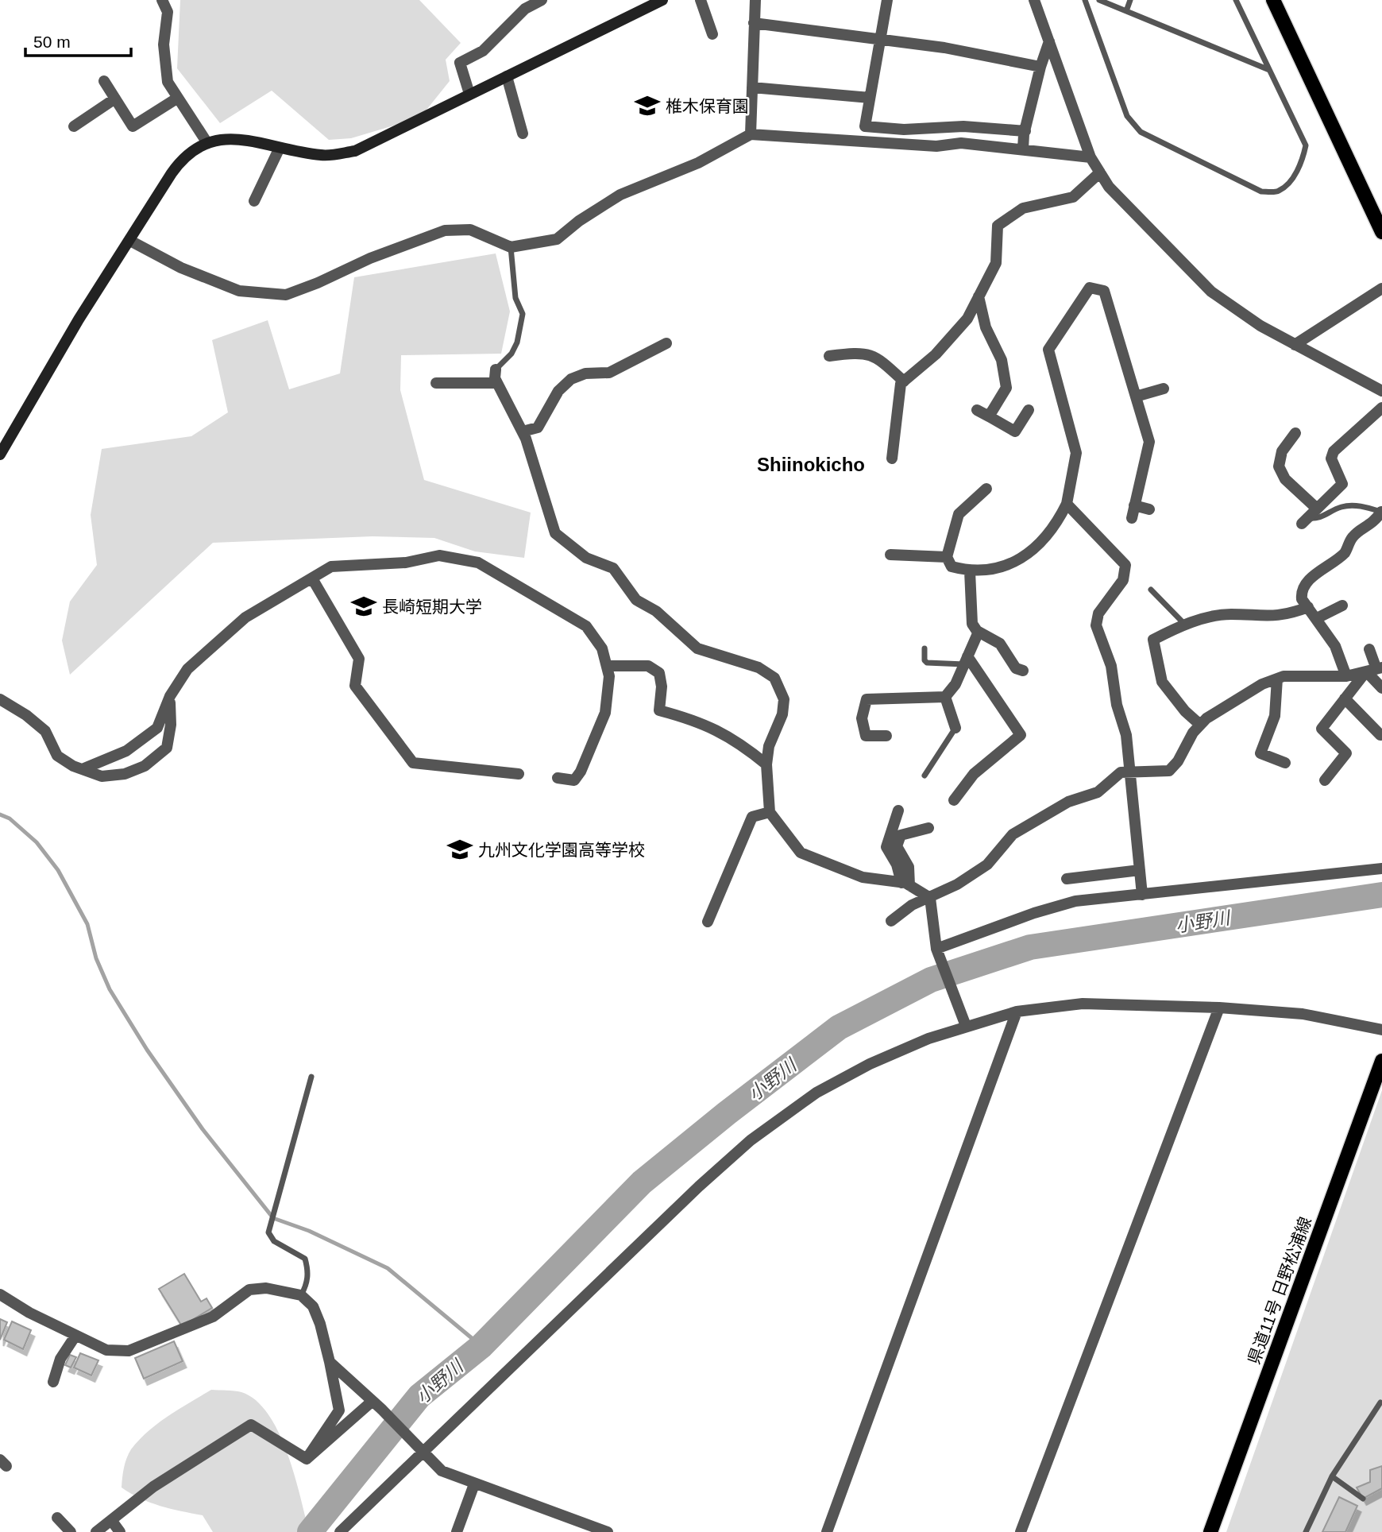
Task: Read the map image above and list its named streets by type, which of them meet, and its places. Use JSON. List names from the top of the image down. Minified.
{"streets":{"main road":["県道11号 日野松浦線"]},"districts":["Shiinokicho"],"water":["小野川"],"places":{"school or university":["椎木保育園","長崎短期大学","九州文化学園高等学校"]},"scale_bar":"50 m"}
